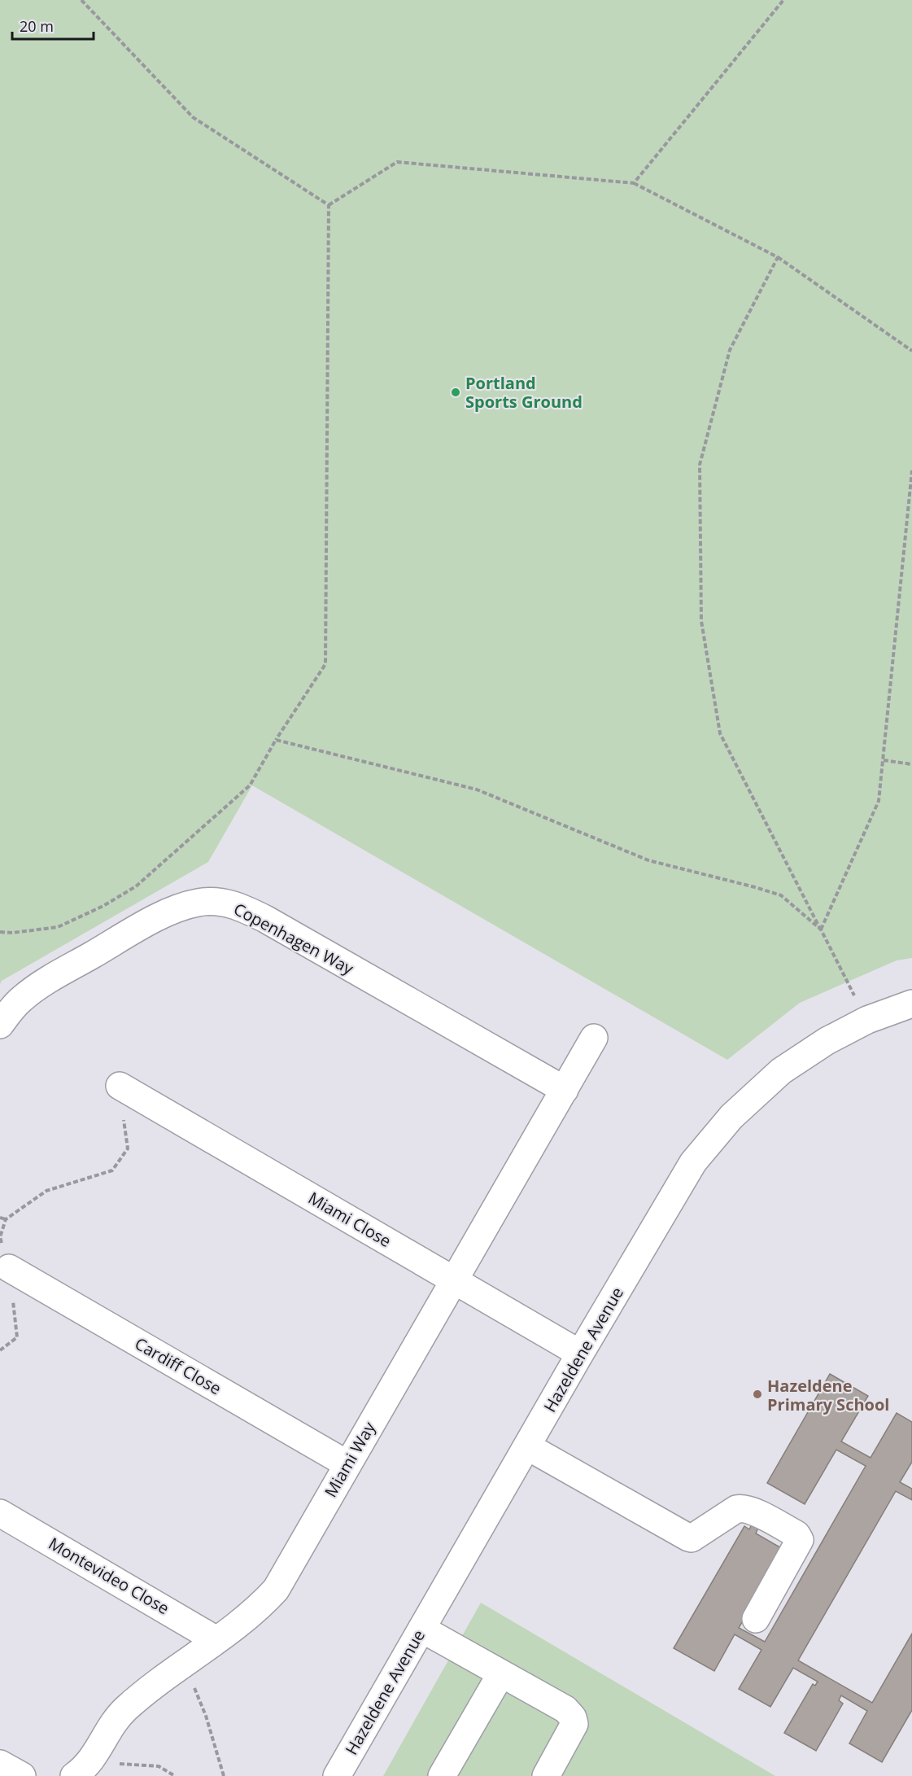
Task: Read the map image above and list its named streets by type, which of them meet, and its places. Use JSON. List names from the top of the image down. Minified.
{"streets":{"street":["Copenhagen Way","Miami Close","Hazeldene Avenue","Cardiff Close","Miami Way","Montevideo Close"]},"crossings":[["Copenhagen Way","Miami Way"],["Miami Close","Hazeldene Avenue"],["Miami Close","Miami Way"],["Cardiff Close","Miami Way"],["Miami Way","Montevideo Close"]],"places":["Portland Sports Ground","Hazeldene Primary School"],"scale_bar":"20 m"}
